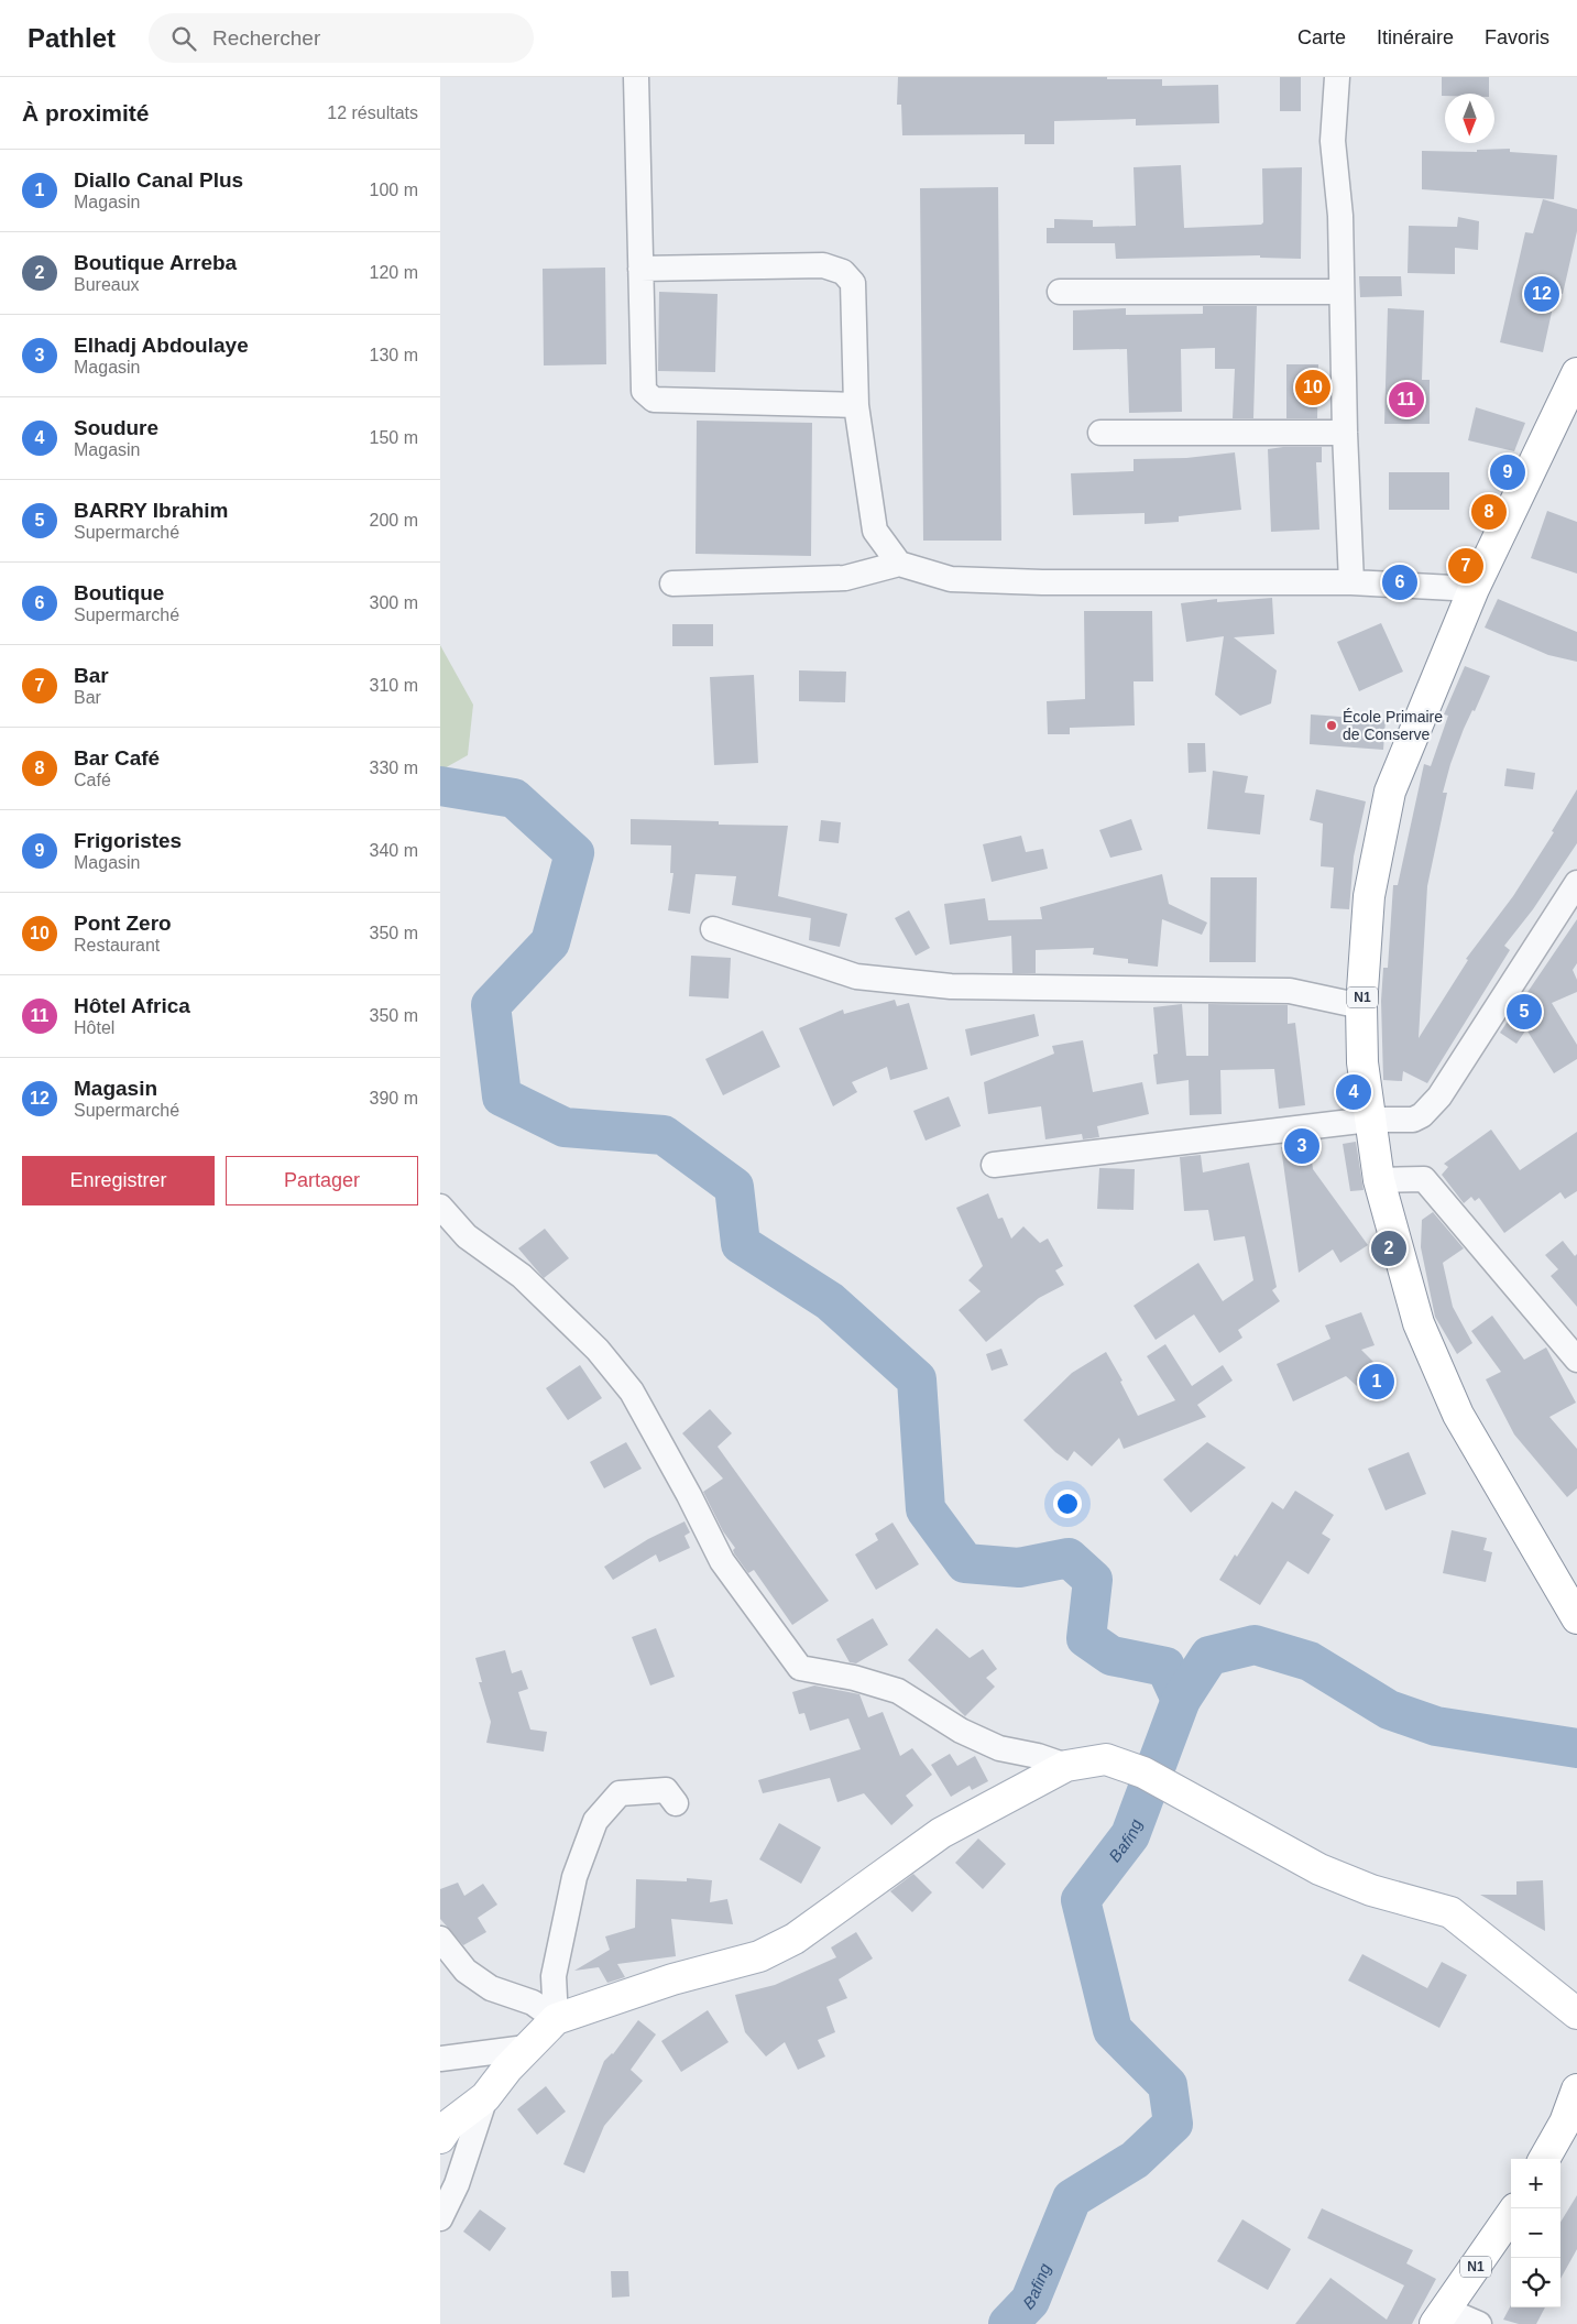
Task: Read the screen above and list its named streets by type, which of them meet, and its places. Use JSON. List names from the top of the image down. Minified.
{"streets":{"main road":["N1"]},"water":["Bafing"],"places":["École Primaire de Conserve"],"north":"bottom","page":{"header":"Pathlet","search":"Rechercher","nav":["Carte","Itinéraire","Favoris"],"heading":["À proximité","12 résultats"],"list":[{"mark":"1","name":"Diallo Canal Plus","note":"Magasin","value":"100 m"},{"mark":"2","name":"Boutique Arreba","note":"Bureaux","value":"120 m"},{"mark":"3","name":"Elhadj Abdoulaye","note":"Magasin","value":"130 m"},{"mark":"4","name":"Soudure","note":"Magasin","value":"150 m"},{"mark":"5","name":"BARRY Ibrahim","note":"Supermarché","value":"200 m"},{"mark":"6","name":"Boutique","note":"Supermarché","value":"300 m"},{"mark":"7","name":"Bar","note":"Bar","value":"310 m"},{"mark":"8","name":"Bar Café","note":"Café","value":"330 m"},{"mark":"9","name":"Frigoristes","note":"Magasin","value":"340 m"},{"mark":"10","name":"Pont Zero","note":"Restaurant","value":"350 m"},{"mark":"11","name":"Hôtel Africa","note":"Hôtel","value":"350 m"},{"mark":"12","name":"Magasin","note":"Supermarché","value":"390 m"}],"pins":["12","10","11","9","8","7","6","5","4","3","2","1"],"buttons":["Enregistrer","Partager"],"map_buttons":["+","−"]}}
